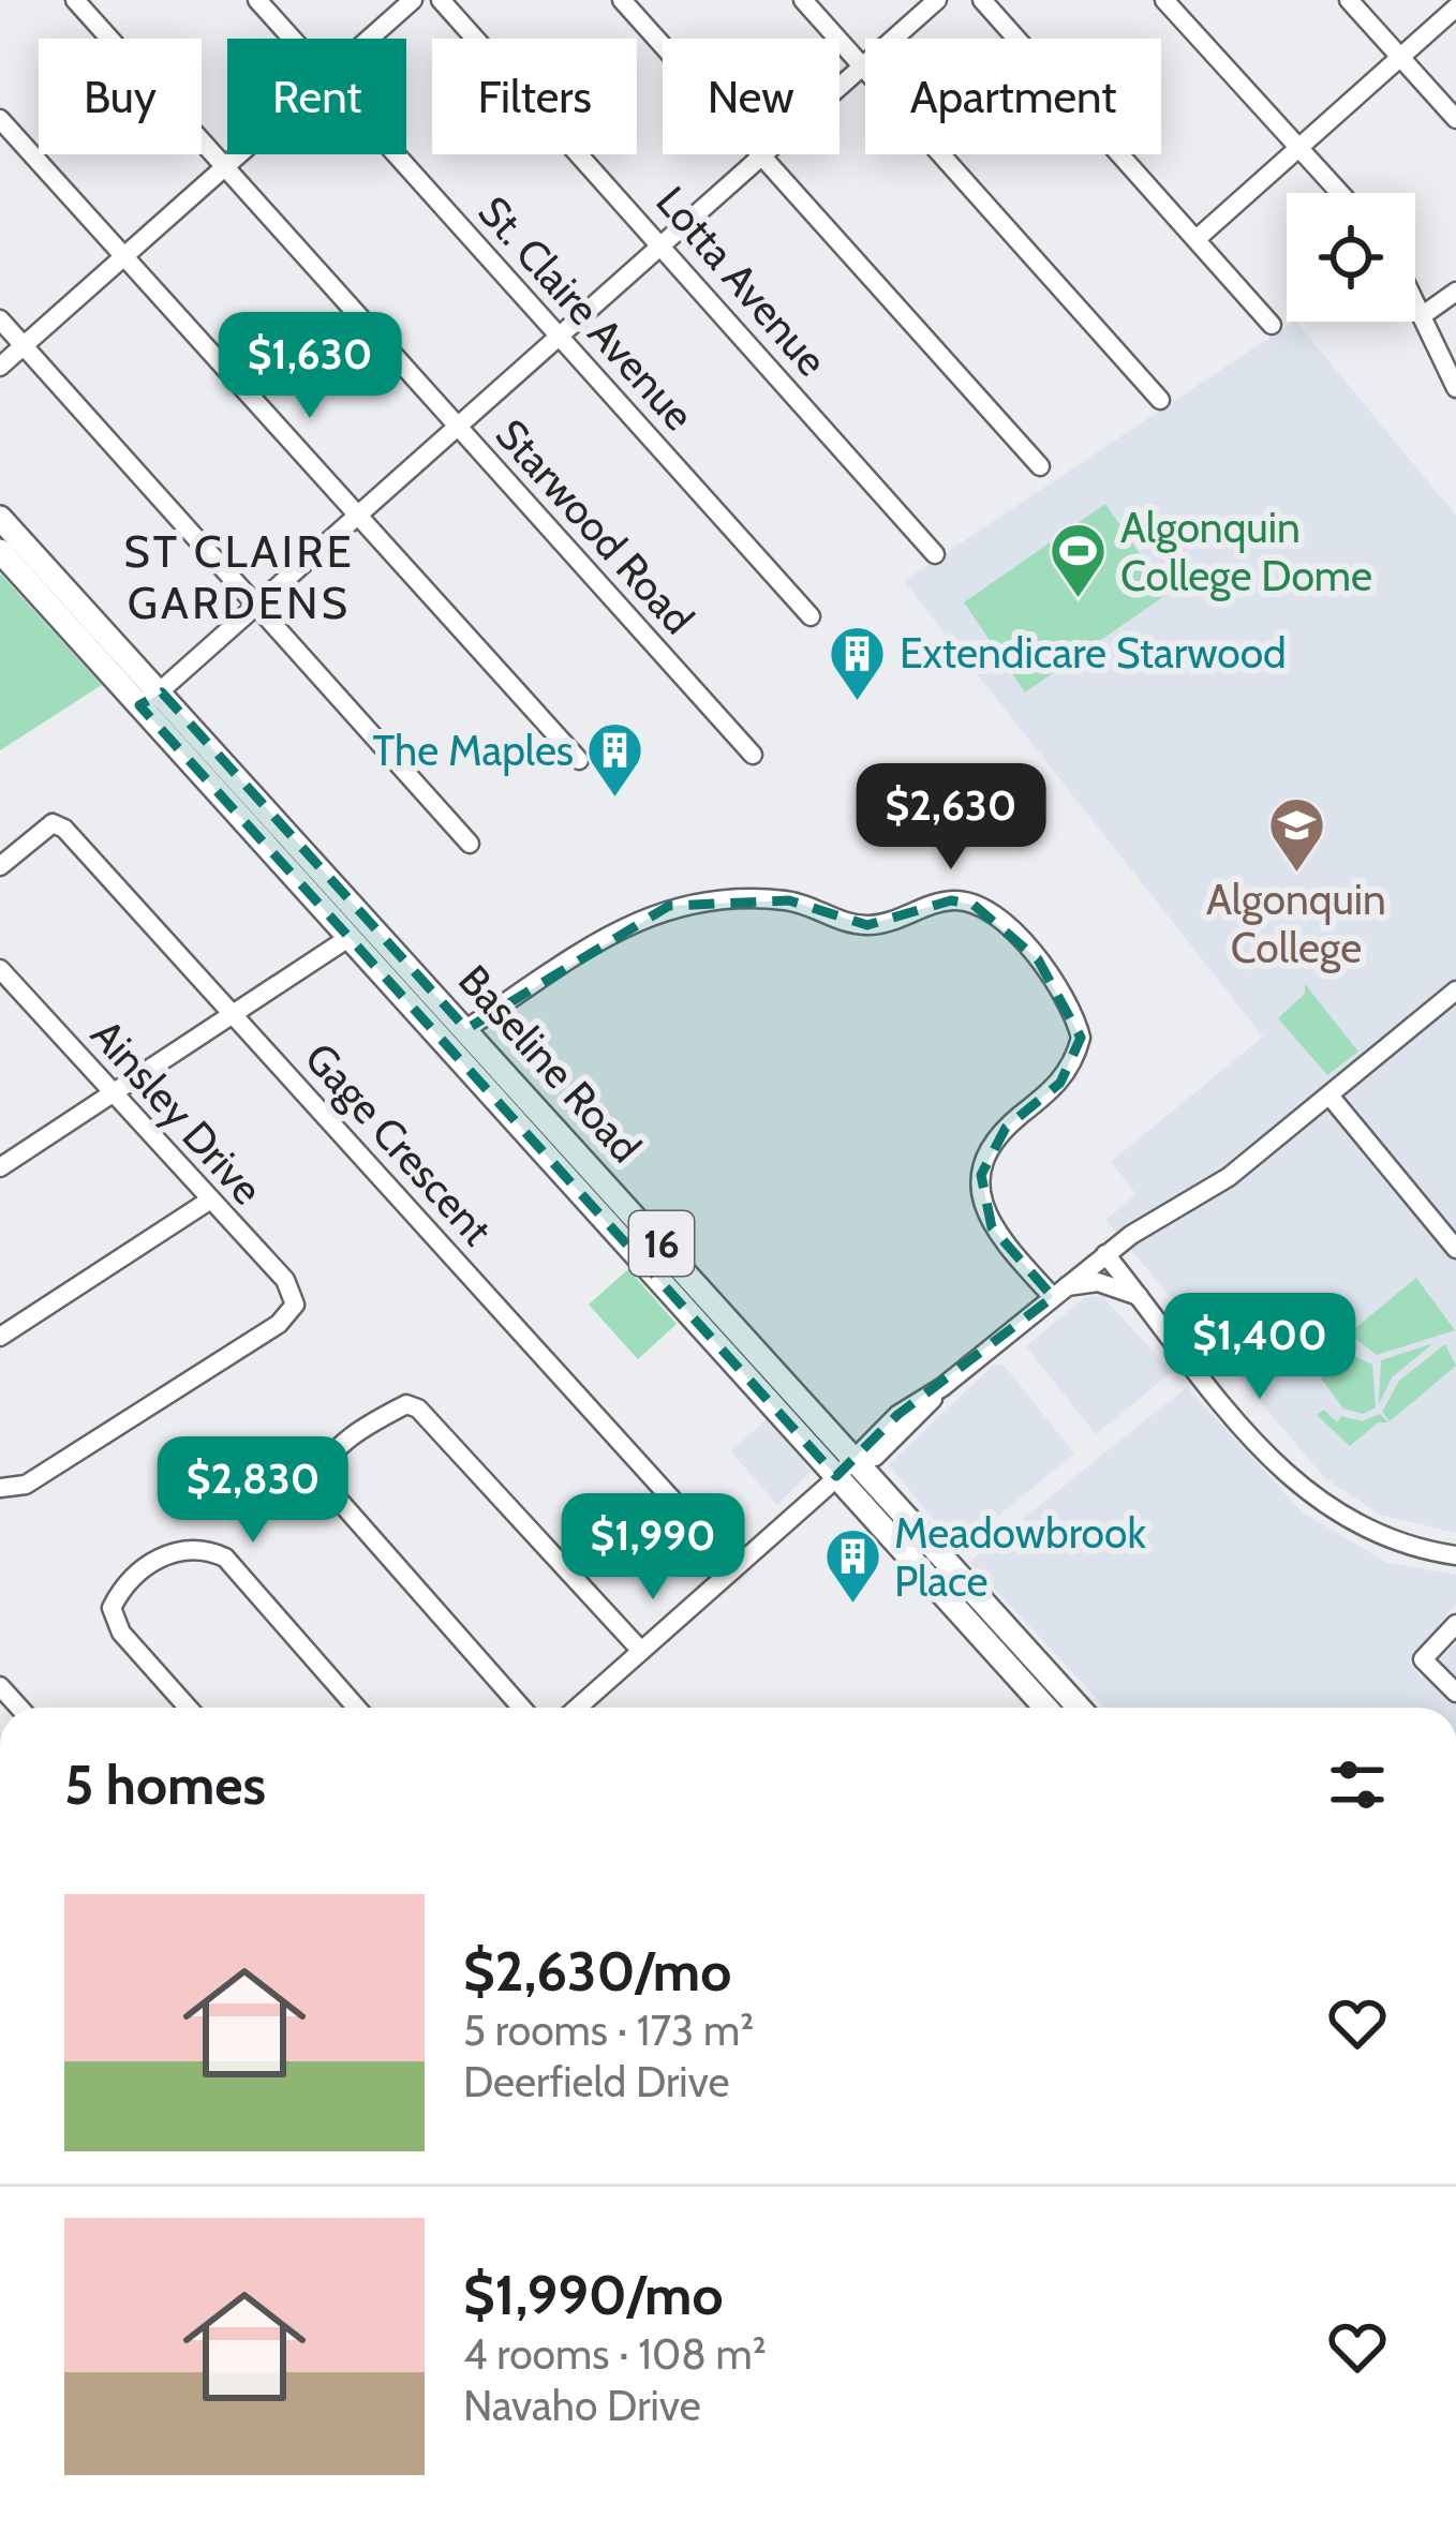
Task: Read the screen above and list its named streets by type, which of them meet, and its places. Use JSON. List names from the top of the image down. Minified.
{"streets":{"main road":["Baseline Road","16"],"street":["Lotta Avenue","St. Claire Avenue","Starwood Road","Ainsley Drive","Gage Crescent"]},"districts":["ST CLAIRE GARDENS"],"places":{"sports":["Algonquin College Dome"],"building":["Extendicare Starwood","The Maples","Meadowbrook Place"],"school or university":["Algonquin College"]},"page":{"chip":["Buy","Rent","Filters","New","Apartment"],"price":["$1,630","$2,630","$1,400","$2,830","$1,990"],"heading":"5 homes","list":[{"name":"$2,630/mo","note":"5 rooms · 173 m² · Deerfield Drive"},{"name":"$1,990/mo","note":"4 rooms · 108 m² · Navaho Drive"}]}}
